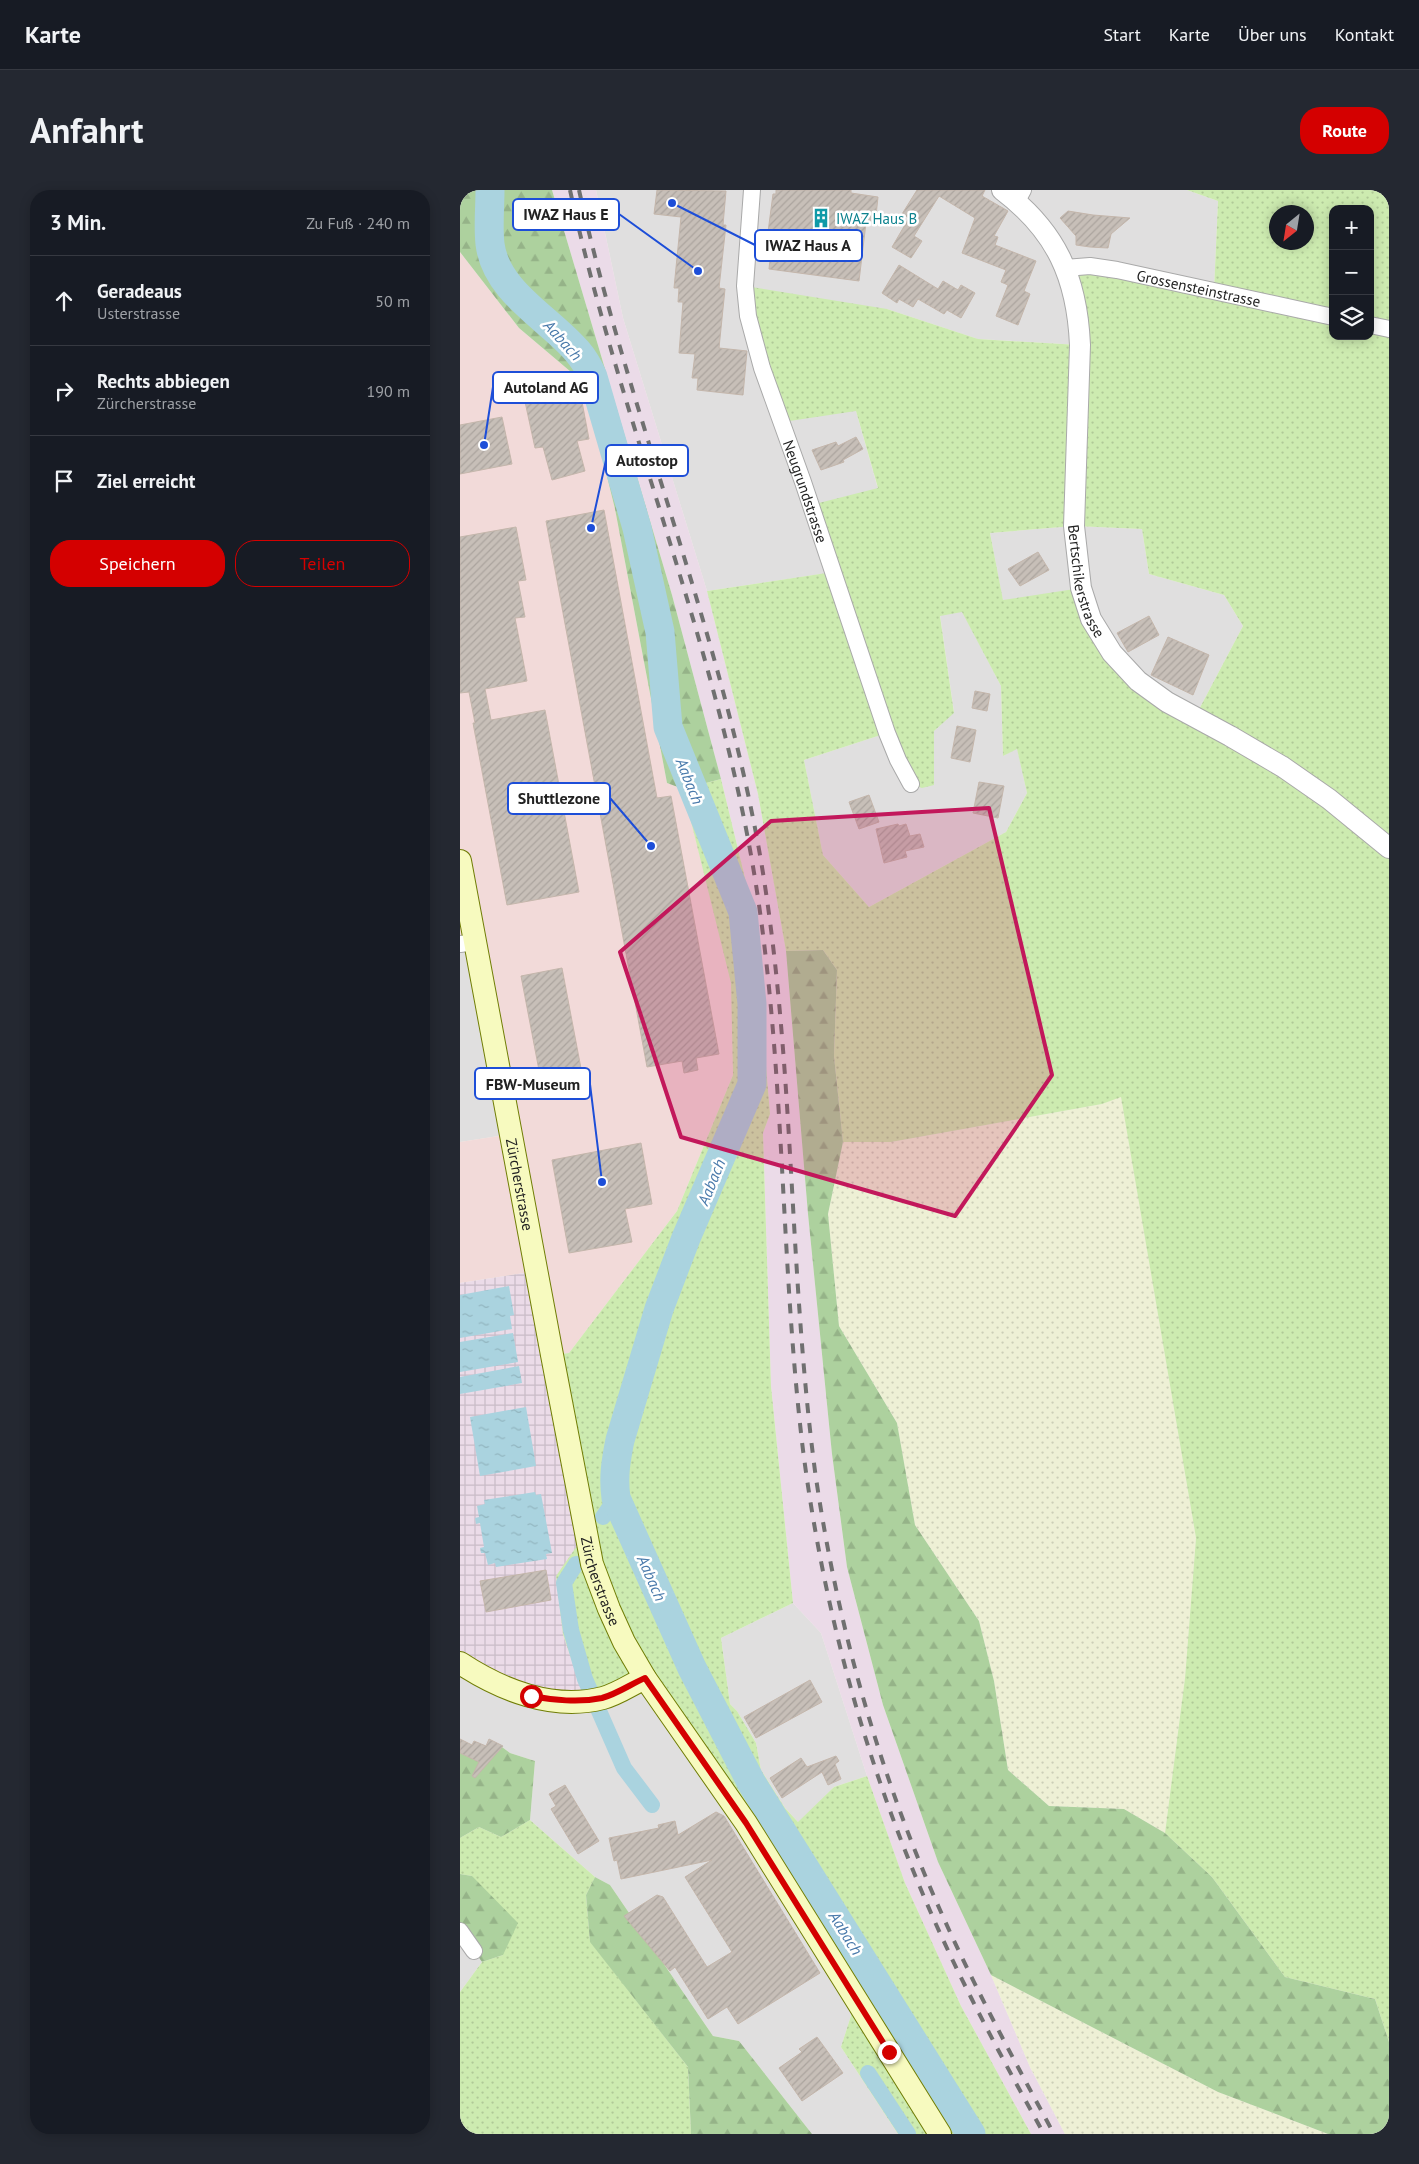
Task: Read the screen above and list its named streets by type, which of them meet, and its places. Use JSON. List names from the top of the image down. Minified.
{"streets":{"main road":["Zürcherstrasse"],"street":["Grossensteinstrasse","Neugrundstrasse","Bertschikerstrasse"]},"crossings":[["Grossensteinstrasse","Bertschikerstrasse"]],"water":["Aabach"],"places":{"other":["IWAZ Haus A","IWAZ Haus E","Autoland AG","Autostop","Shuttlezone","FBW-Museum"],"building":["IWAZ Haus B"]},"north":"bottom left","page":{"header":"Karte","nav":["Start","Karte","Über uns","Kontakt"],"title":"Anfahrt","buttons":["Route",["Speichern","Teilen"]],"heading":["3 Min.","Zu Fuß · 240 m"],"map_buttons":["+","−"],"list":[["Geradeaus","Usterstrasse","50 m"],["Rechts abbiegen","Zürcherstrasse","190 m"],"Ziel erreicht"]}}
